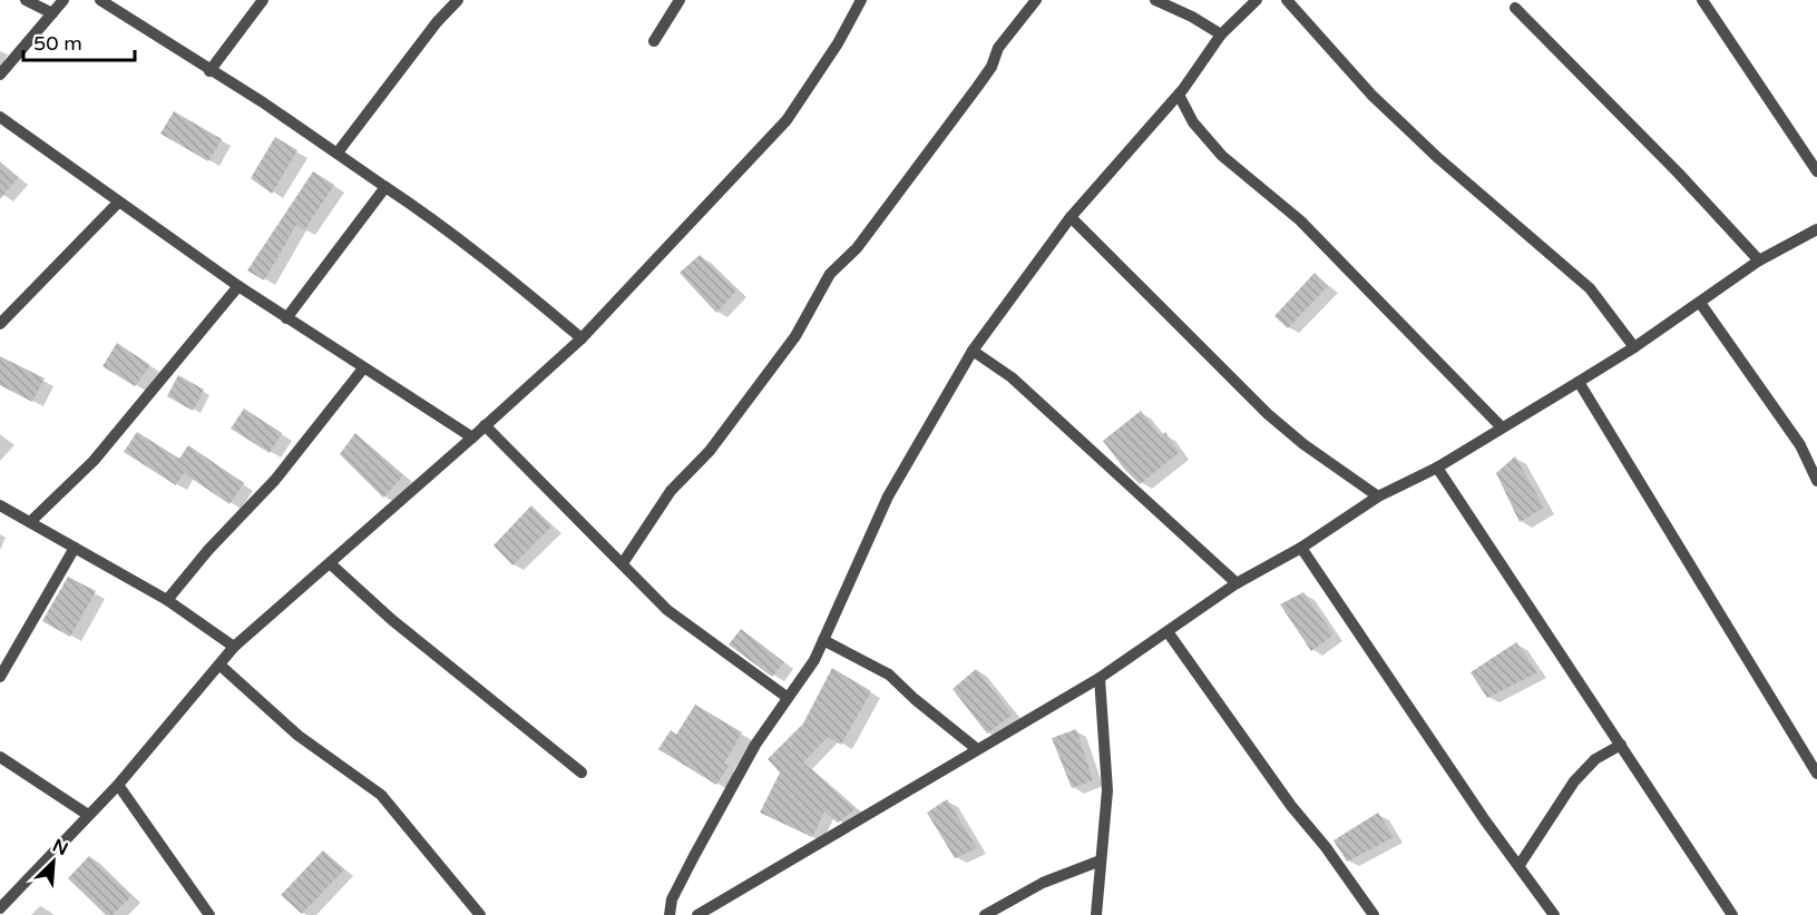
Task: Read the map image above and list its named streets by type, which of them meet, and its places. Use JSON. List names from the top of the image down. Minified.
{"scale_bar":"50 m","north":"top right"}
